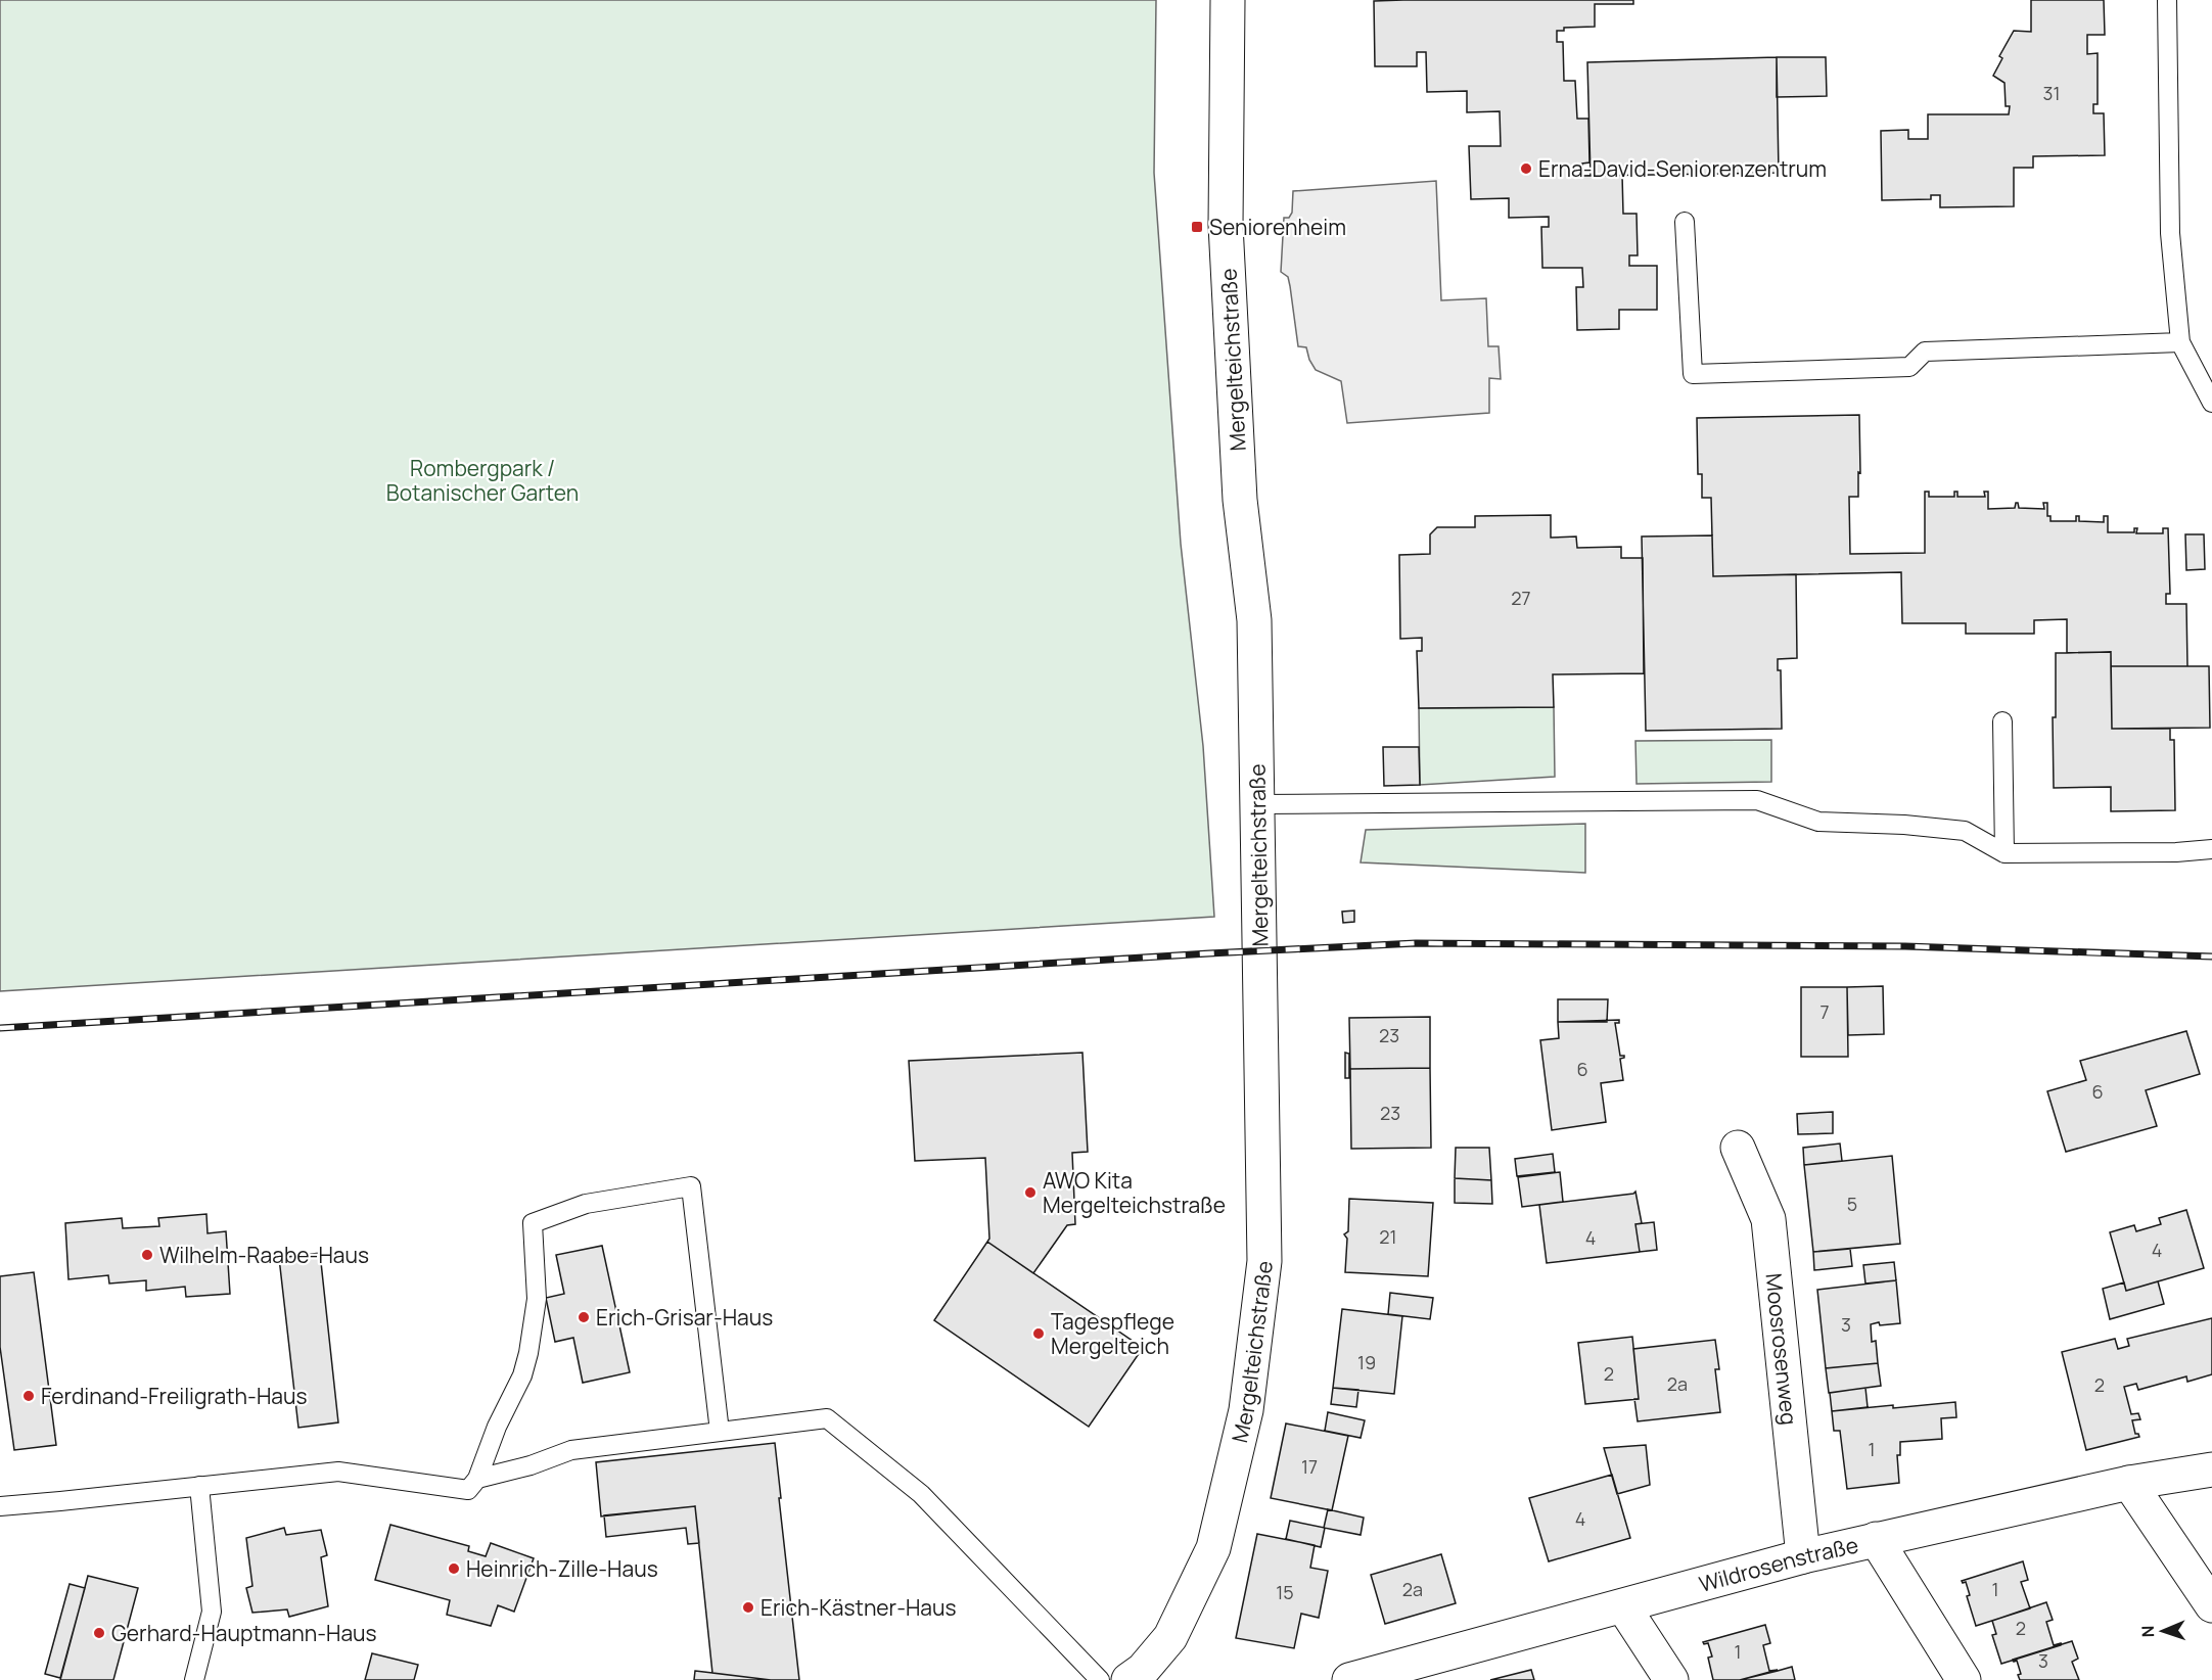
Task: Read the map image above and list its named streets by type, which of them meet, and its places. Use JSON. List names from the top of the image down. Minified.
{"streets":{"street":["Mergelteichstraße","Moosrosenweg","Wildrosenstraße"]},"crossings":[["Moosrosenweg","Wildrosenstraße"]],"parks":["Rombergpark / Botanischer Garten"],"places":{"other":["Erna-David-Seniorenzentrum","AWO Kita Mergelteichstraße","Wilhelm-Raabe-Haus","Erich-Grisar-Haus","Tagespflege Mergelteich","Ferdinand-Freiligrath-Haus","Heinrich-Zille-Haus","Erich-Kästner-Haus","Gerhard-Hauptmann-Haus"],"transit":["Seniorenheim"]},"house_numbers":["31","27","7","23","6","6","23","5","21","4","4","3","19","2","2a","2","1","17","4","2a","1","15","2","1","3"],"north":"left"}
